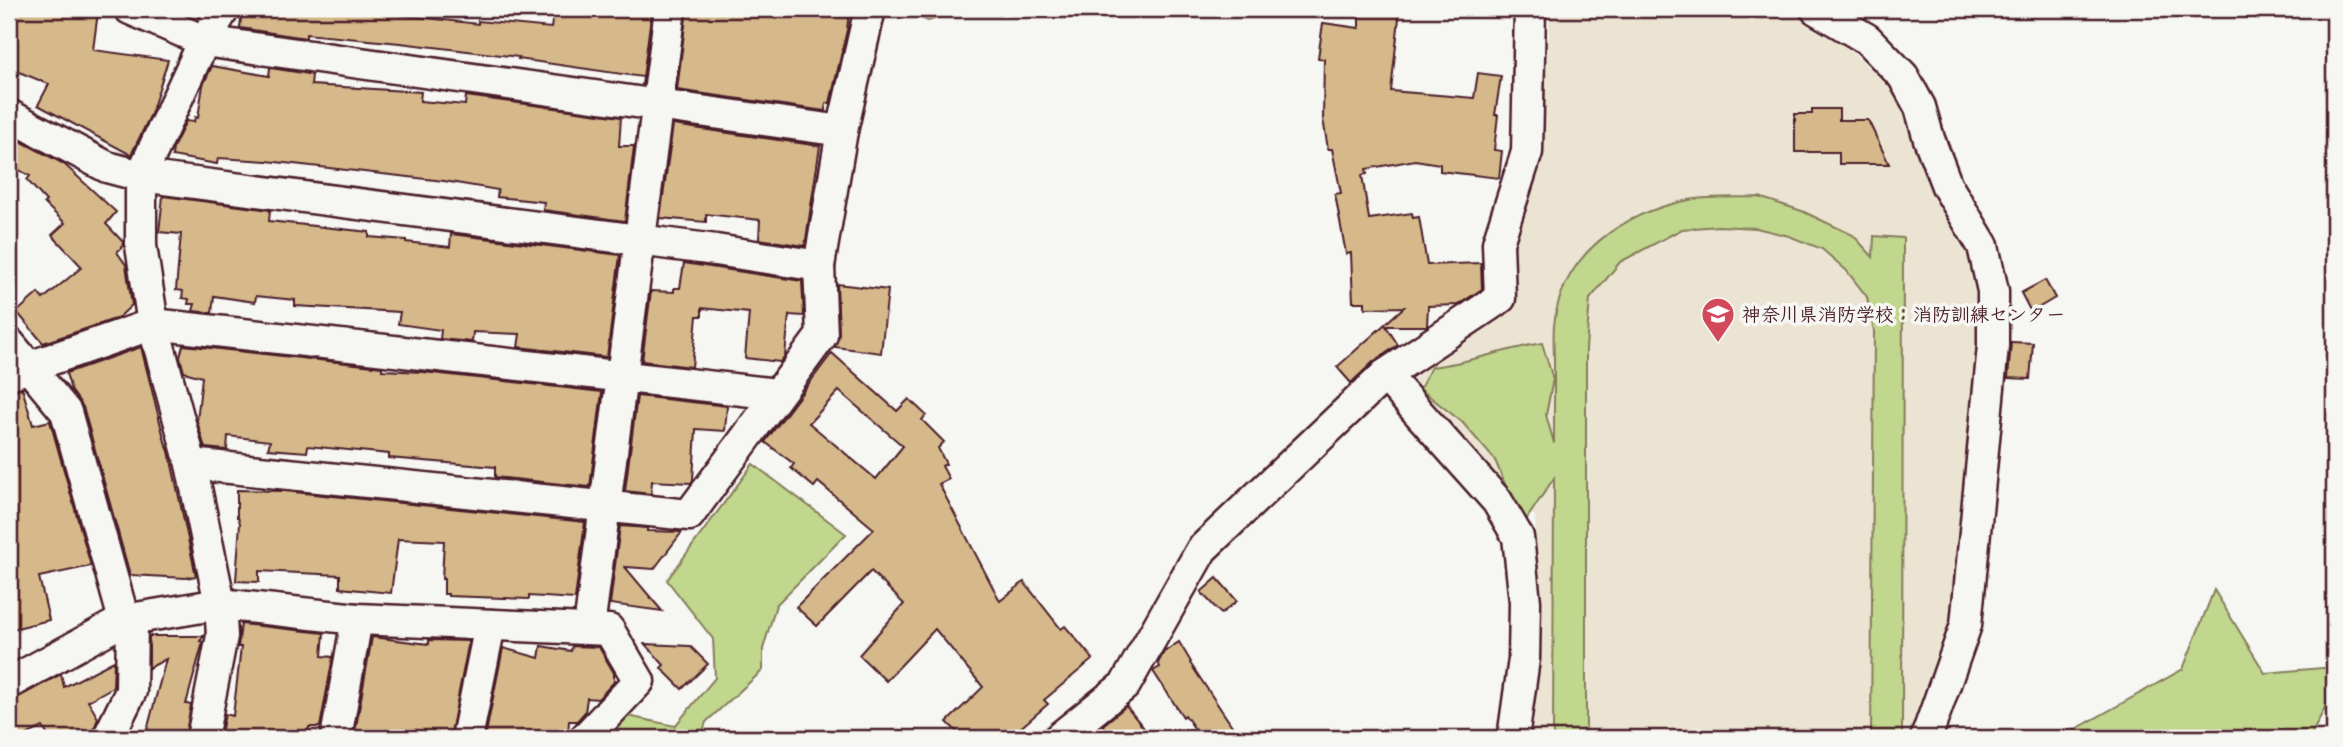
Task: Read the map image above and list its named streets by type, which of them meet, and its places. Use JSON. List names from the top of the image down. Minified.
{"places":{"school or university":["神奈川県消防学校：消防訓練センター"]}}
